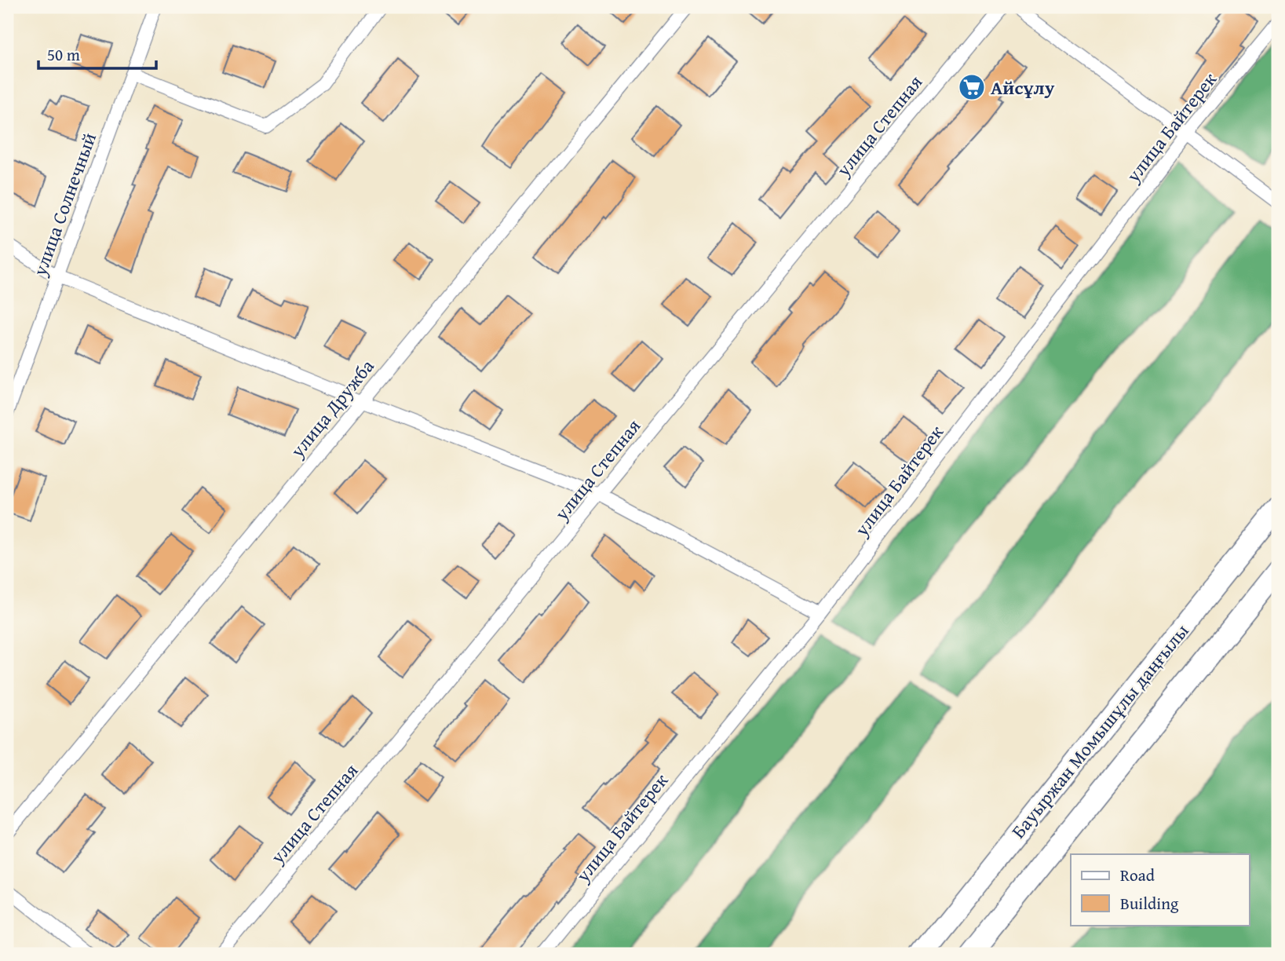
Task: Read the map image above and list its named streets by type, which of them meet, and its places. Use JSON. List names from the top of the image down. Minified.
{"streets":{"main road":["Бауыржан Момышұлы даңғылы"],"street":["улица Степная","улица Байтерек","улица Солнечный","улица Дружба"]},"places":{"supermarket":["Айсұлу"]},"legend":["Road","Building"],"scale_bar":"50 m"}
